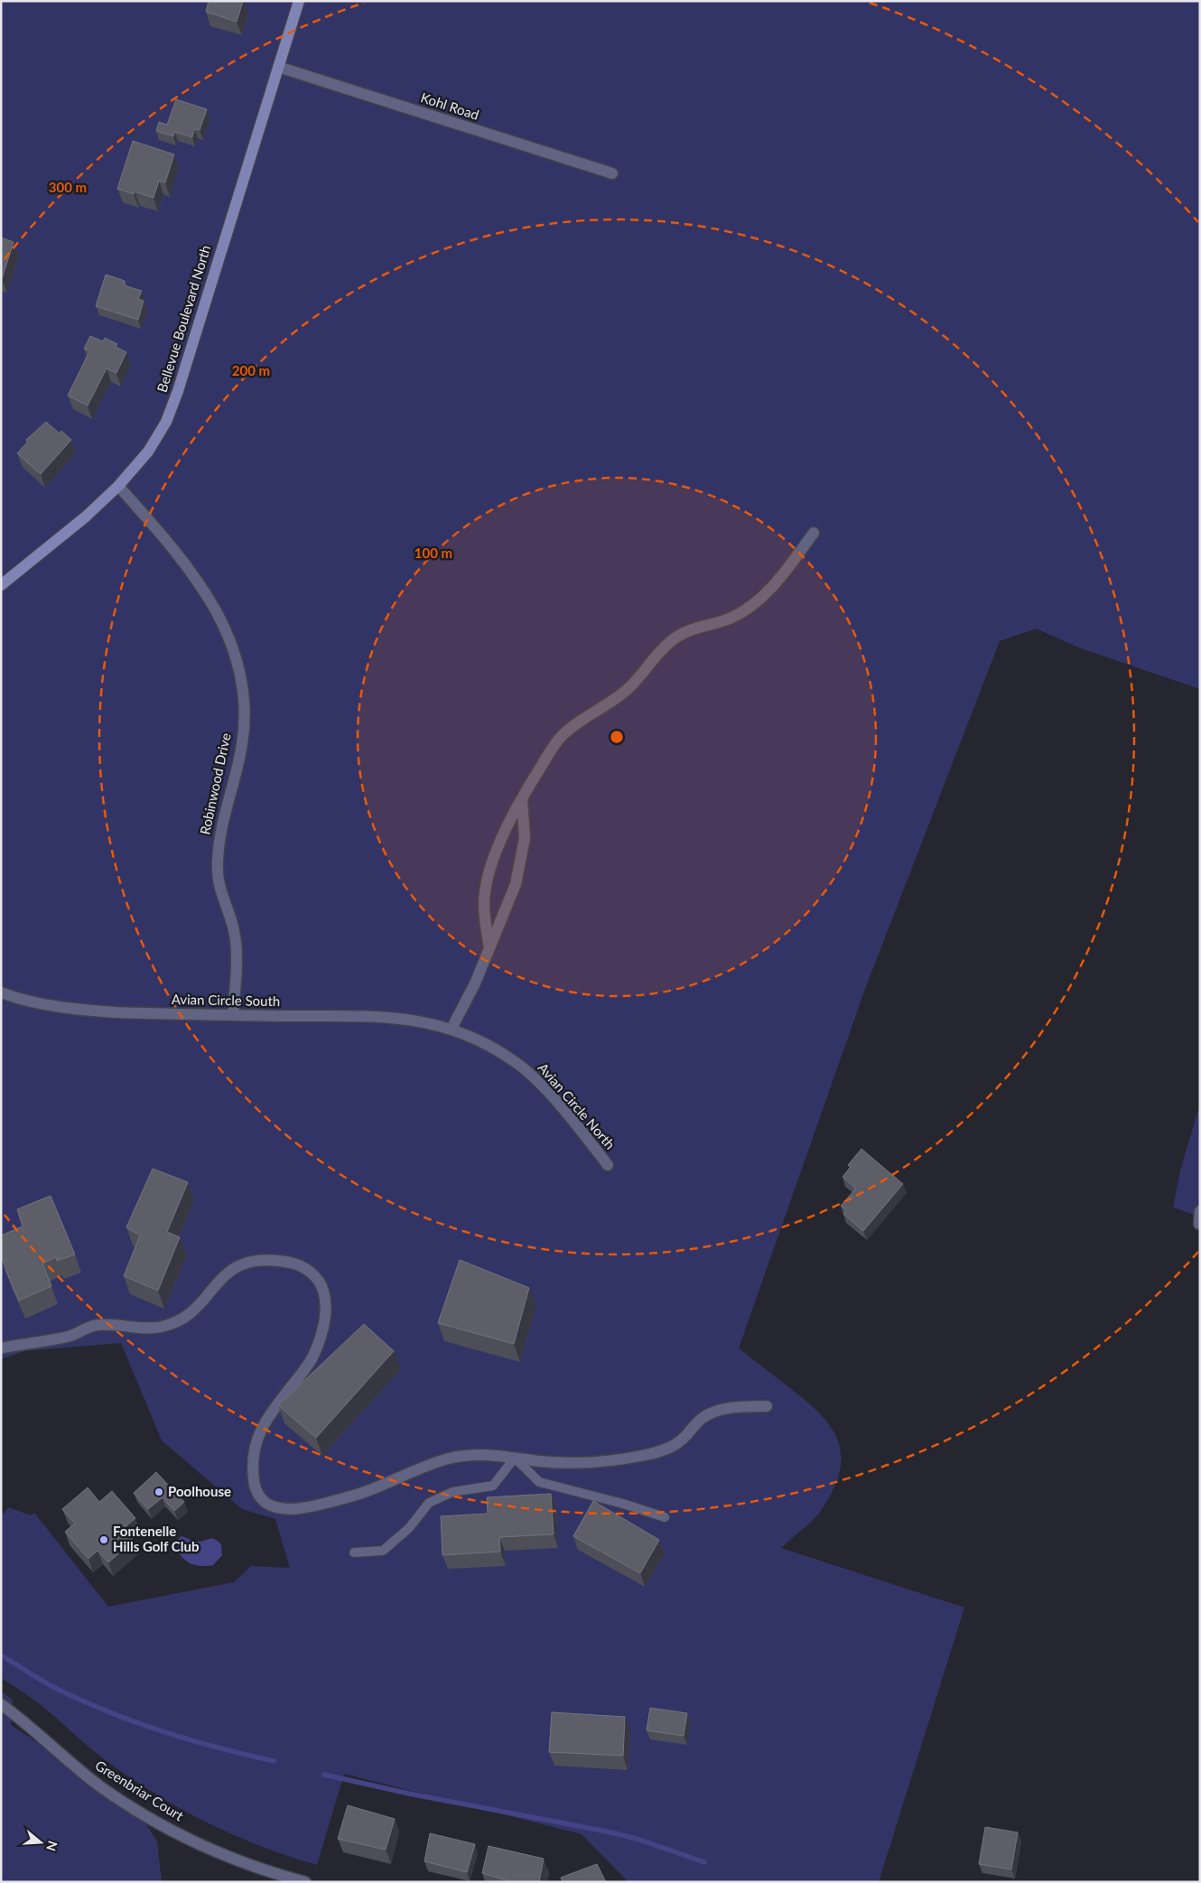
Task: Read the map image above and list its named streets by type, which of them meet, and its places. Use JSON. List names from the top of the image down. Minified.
{"streets":{"main road":["Bellevue Boulevard North"],"street":["Kohl Road","Robinwood Drive","Avian Circle South","Avian Circle North","Greenbriar Court"]},"crossings":[["Kohl Road","Bellevue Boulevard North"],["Bellevue Boulevard North","Robinwood Drive"],["Robinwood Drive","Avian Circle South"],["Avian Circle South","Avian Circle North"]],"places":["Poolhouse","Fontenelle Hills Golf Club"],"north":"right","rings":["300 m","200 m","100 m"]}
